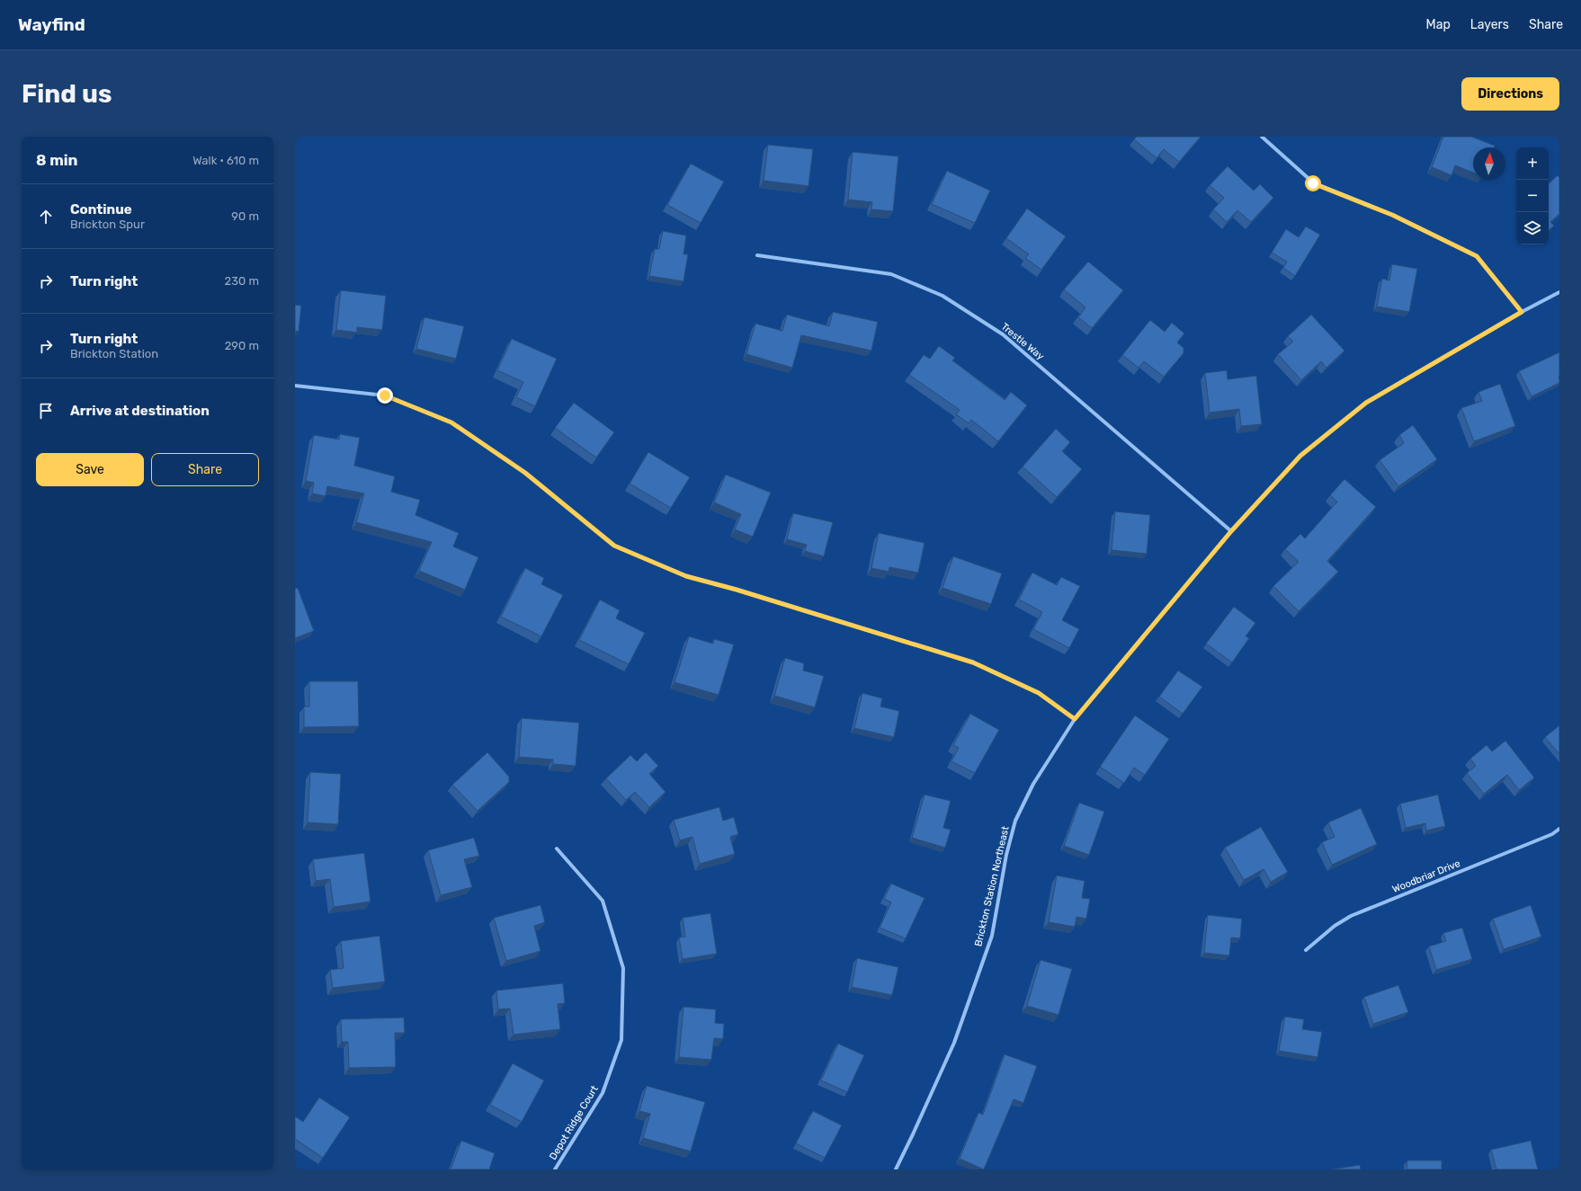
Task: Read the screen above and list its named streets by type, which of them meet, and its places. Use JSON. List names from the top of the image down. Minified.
{"streets":{"street":["Trestle Way","Woodbriar Drive","Brickton Station Northeast","Depot Ridge Court"]},"crossings":[["Trestle Way","Brickton Station Northeast"]],"north":"top","page":{"header":"Wayfind","nav":["Map","Layers","Share"],"buttons":["Directions",["Save","Share"]],"title":"Find us","heading":["8 min","Walk · 610 m"],"map_buttons":["+","−"],"list":[["Continue","Brickton Spur","90 m"],["Turn right","230 m"],["Turn right","Brickton Station","290 m"],"Arrive at destination"]}}
